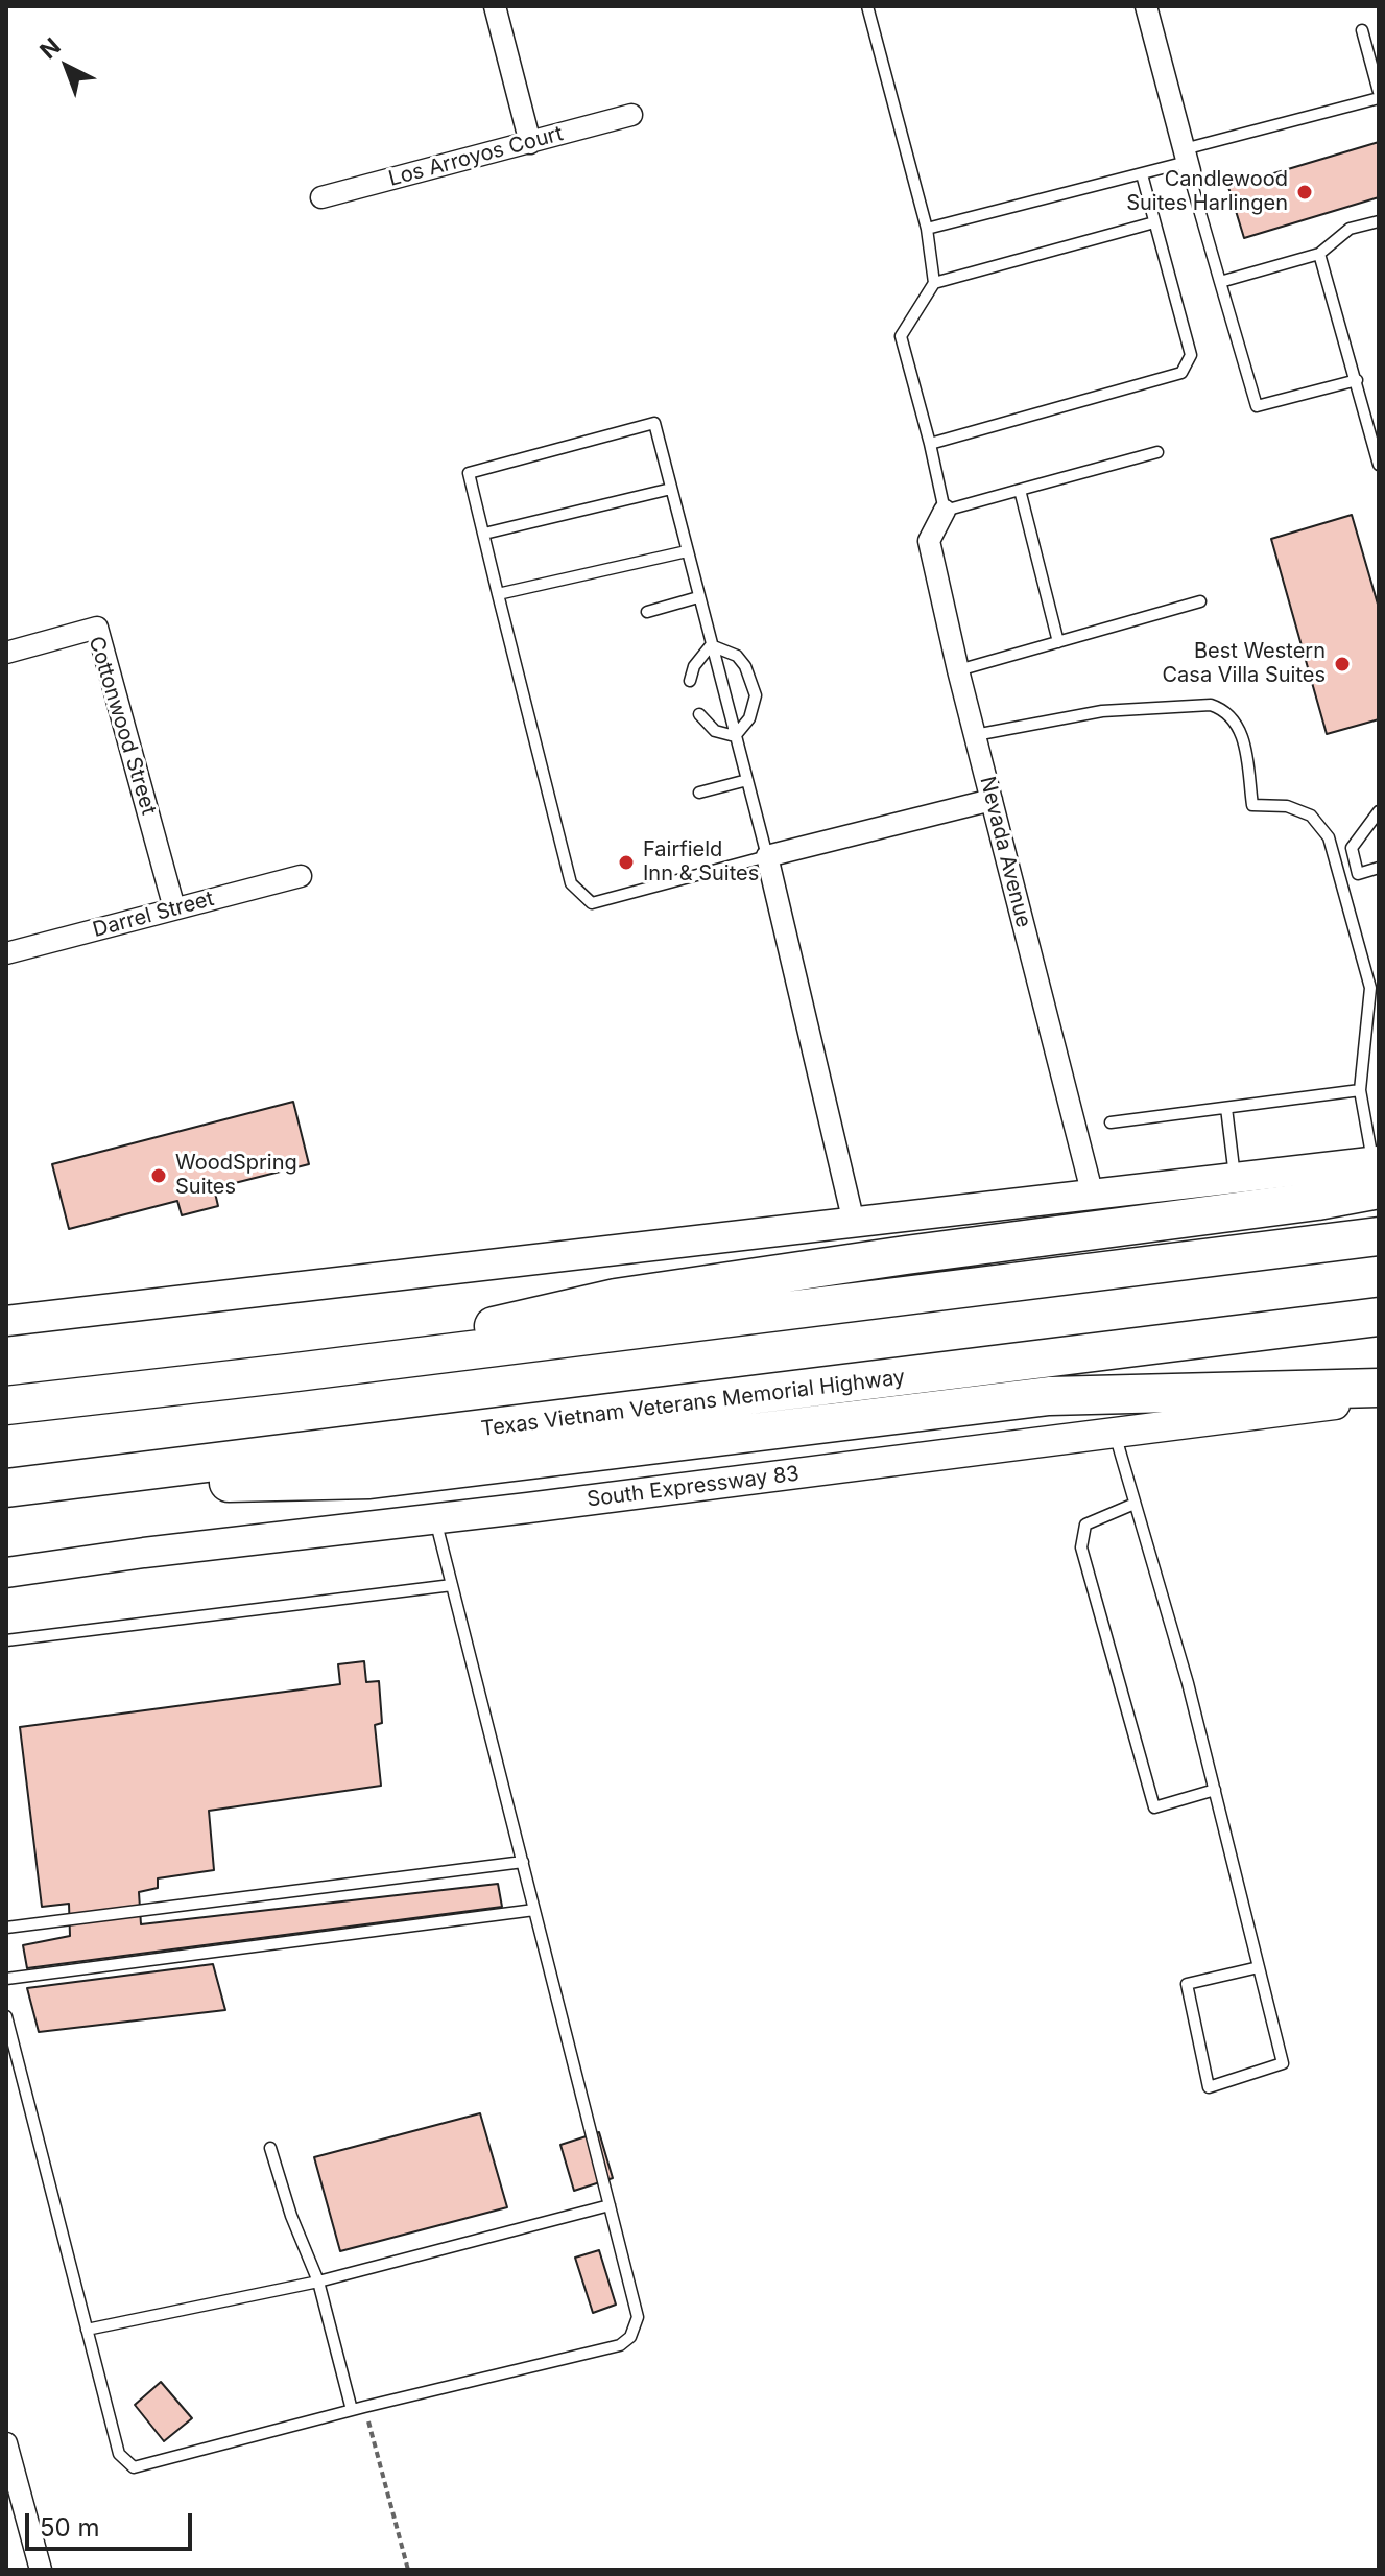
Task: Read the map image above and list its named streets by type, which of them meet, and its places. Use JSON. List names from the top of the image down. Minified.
{"streets":{"highway":["Texas Vietnam Veterans Memorial Highway"],"main road":["South Expressway 83"],"street":["Los Arroyos Court","Cottonwood Street","Nevada Avenue","Darrel Street"]},"crossings":[["Cottonwood Street","Darrel Street"]],"places":["Candlewood Suites Harlingen","Best Western Casa Villa Suites","Fairfield Inn & Suites","WoodSpring Suites"],"scale_bar":"50 m","north":"top left"}
